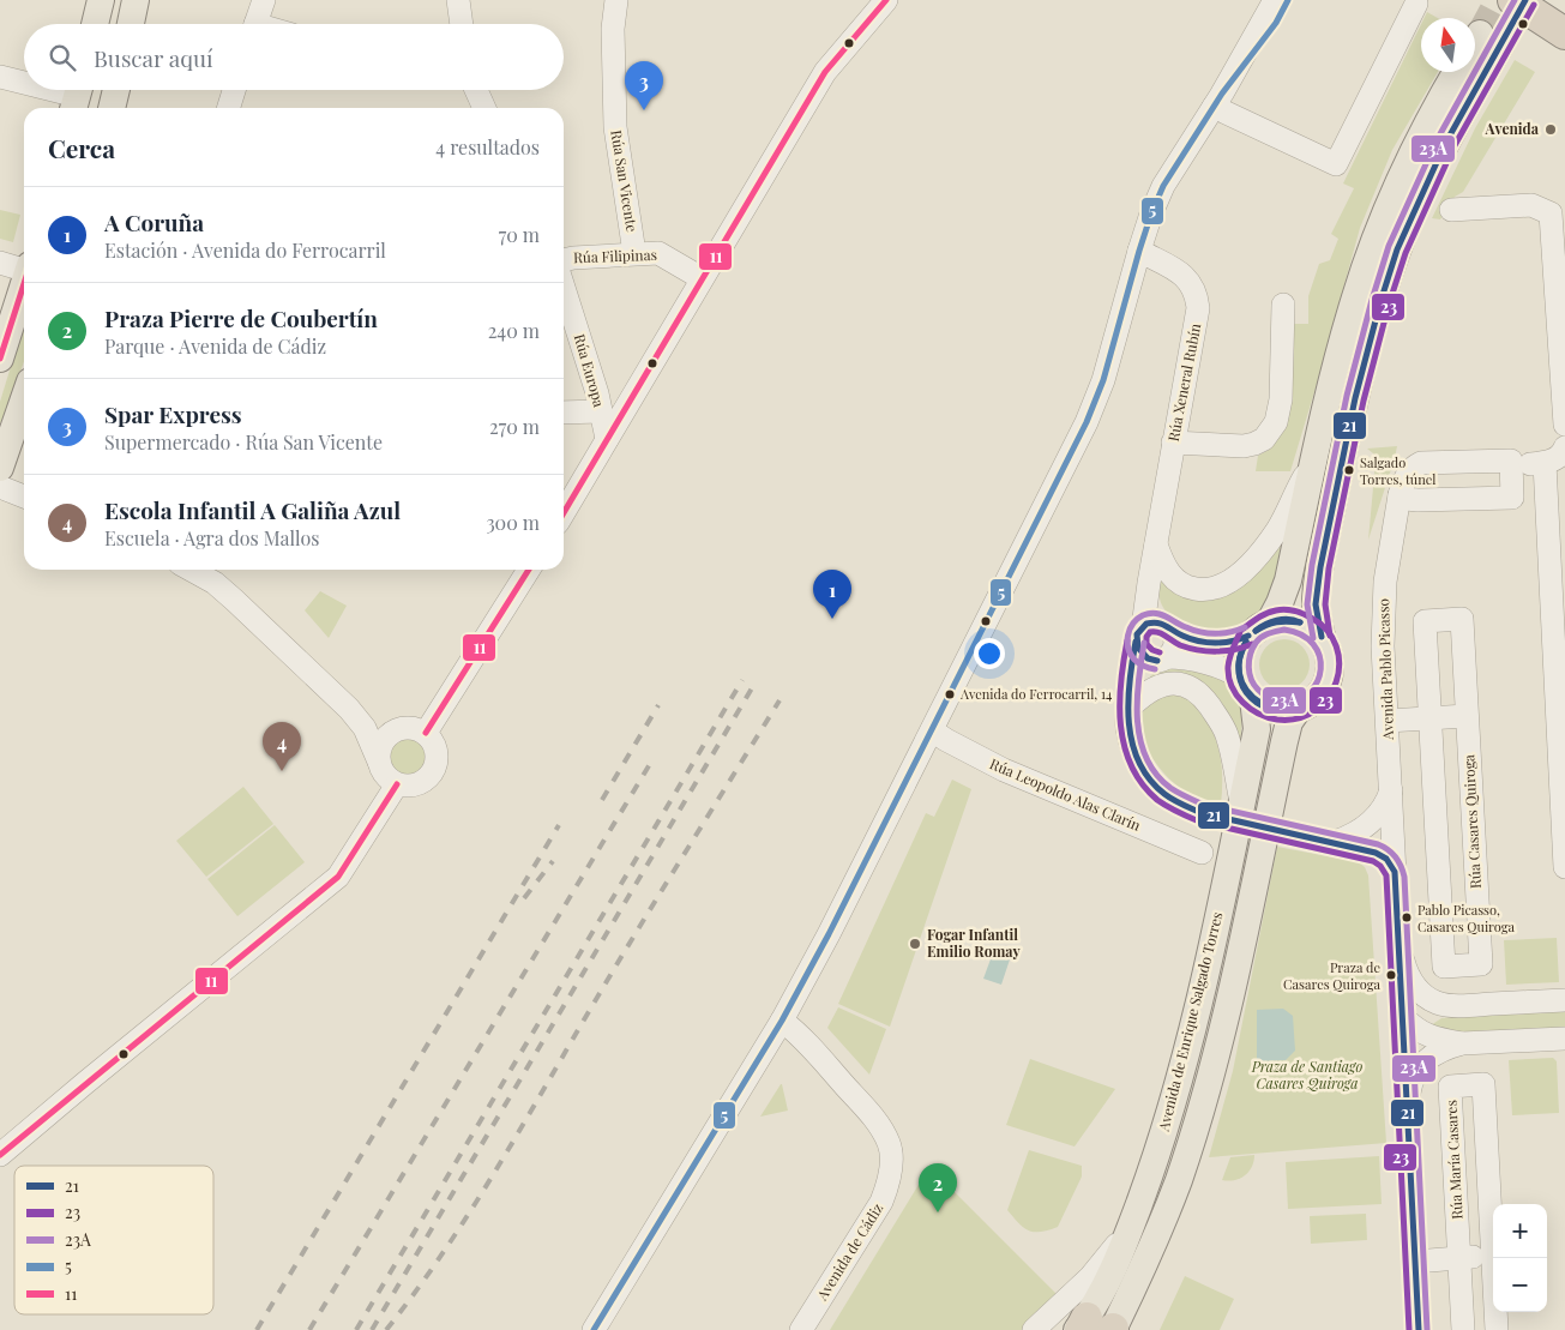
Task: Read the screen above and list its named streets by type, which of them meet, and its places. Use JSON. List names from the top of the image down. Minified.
{"streets":{"main road":["Avenida de Enrique Salgado Torres"],"street":["Rúa San Vicente","Rúa Filipinas","Rúa Europa","Rúa Xeneral Rubín","Avenida Pablo Picasso","Rúa Leopoldo Alas Clarín","Rúa Casares Quiroga","Rúa María Casares","Avenida de Cádiz"]},"crossings":[["Rúa San Vicente","Rúa Filipinas"]],"parks":["Praza de Santiago Casares Quiroga"],"places":["Avenida","Salgado Torres, túnel","Avenida do Ferrocarril, 14","Pablo Picasso, Casares Quiroga","Fogar Infantil Emilio Romay","Praza de Casares Quiroga"],"lines":["transit line 21","transit line 23A","transit line 5","transit line 11","transit line 23"],"legend":["21","23","23A","5","11"],"north":"top","page":{"search":"Buscar aquí","pins":["3","1","4","2"],"heading":["Cerca","4 resultados"],"list":[{"mark":"1","name":"A Coruña","note":"Estación · Avenida do Ferrocarril","value":"70 m"},{"mark":"2","name":"Praza Pierre de Coubertín","note":"Parque · Avenida de Cádiz","value":"240 m"},{"mark":"3","name":"Spar Express","note":"Supermercado · Rúa San Vicente","value":"270 m"},{"mark":"4","name":"Escola Infantil A Galiña Azul","note":"Escuela · Agra dos Mallos","value":"300 m"}],"map_buttons":["+","−"]}}
